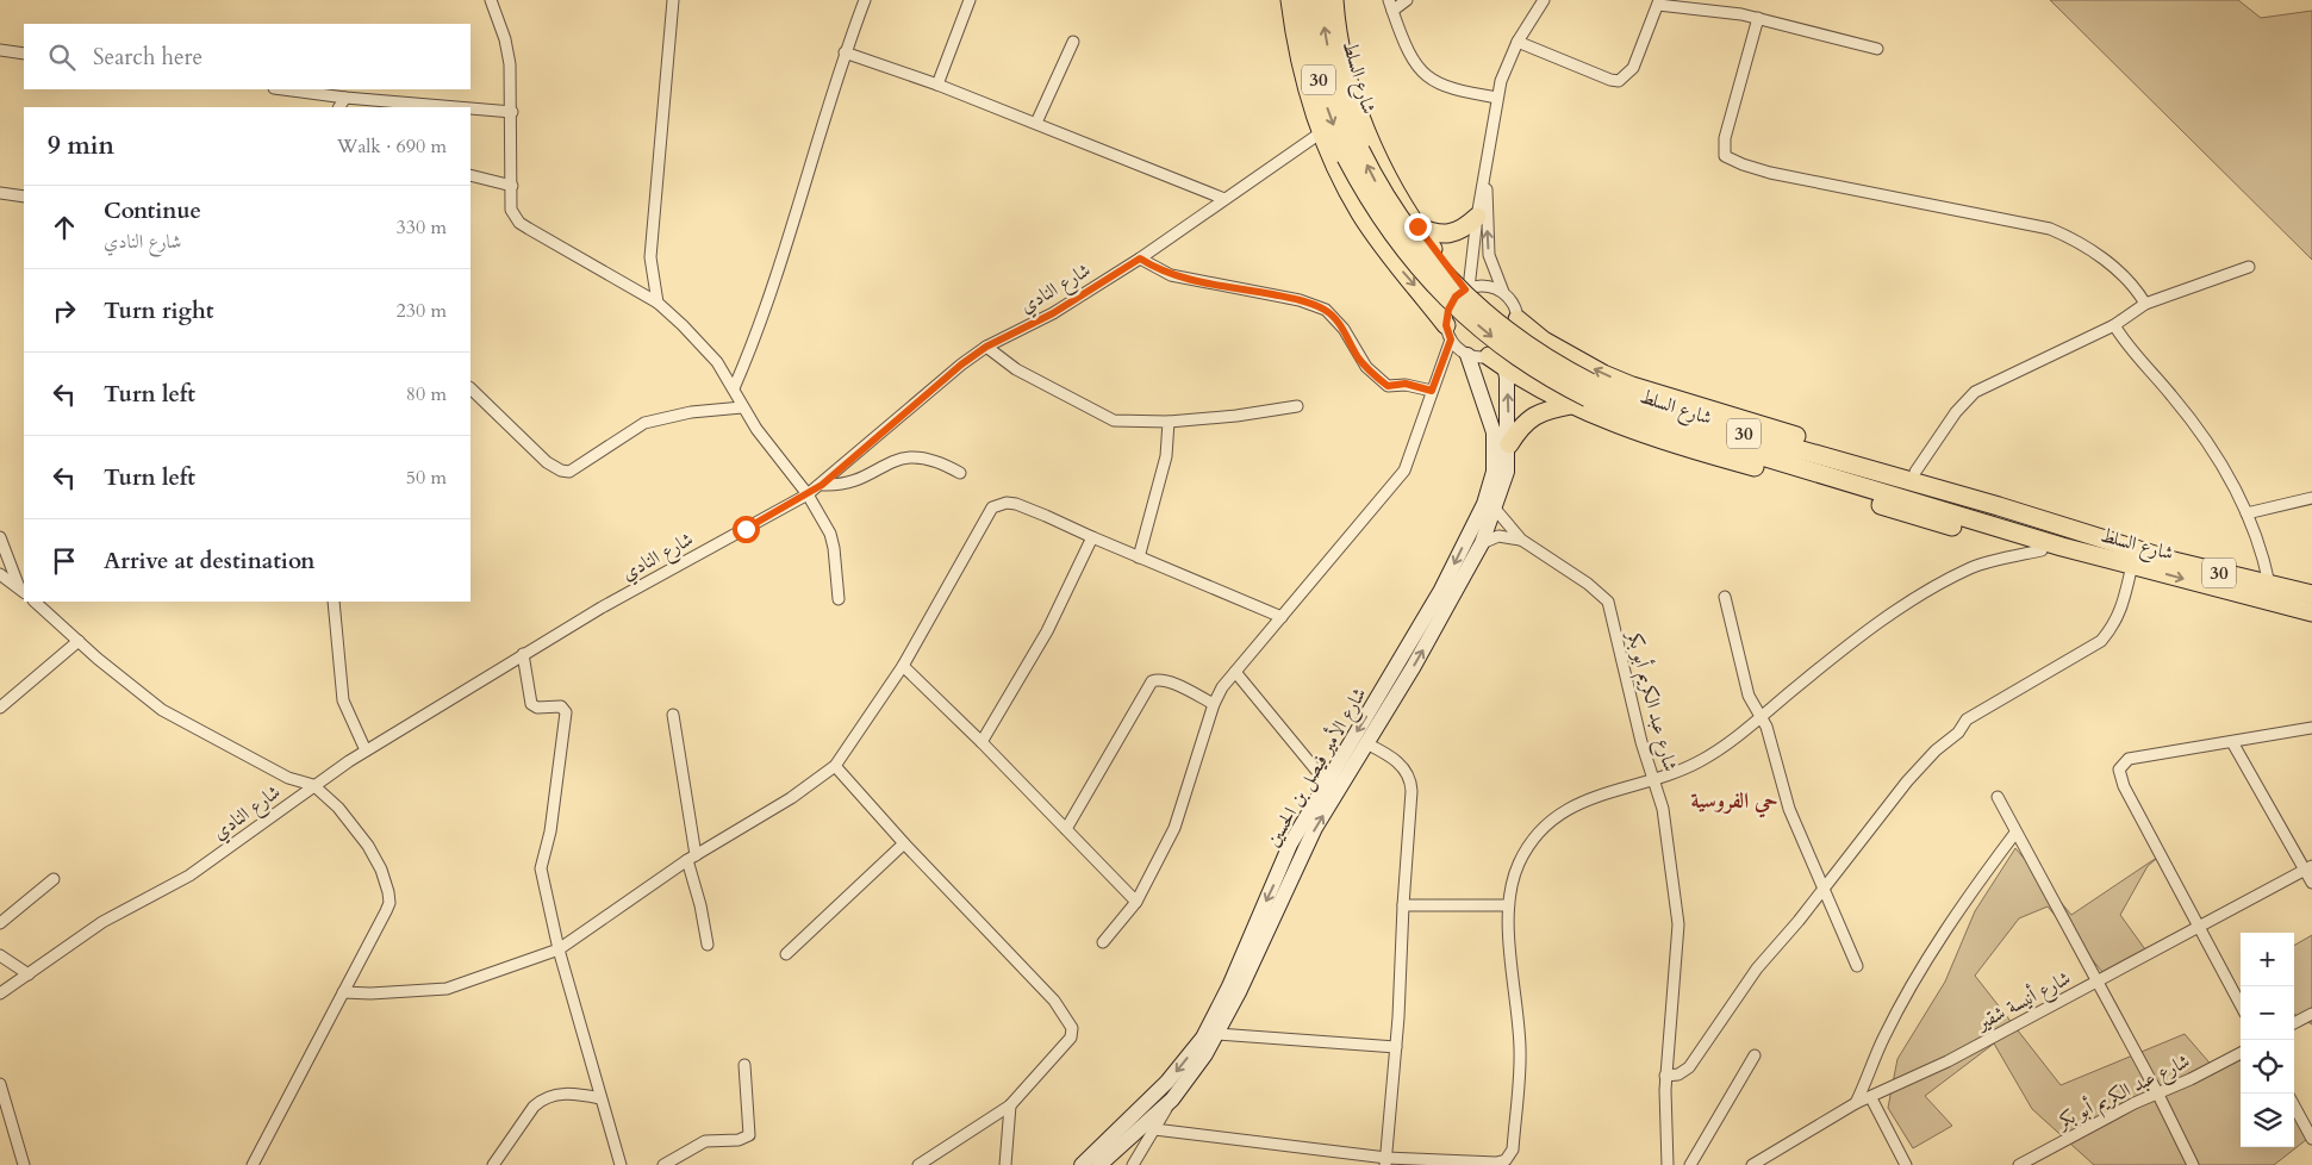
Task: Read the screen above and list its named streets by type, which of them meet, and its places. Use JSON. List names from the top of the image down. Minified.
{"streets":{"main road":["شارع السلط","30"],"street":["شارع النادي","شارع عبد الكريم أبو بكر","شارع الأمير فيصل بن الحسين","شارع أنيسة شقير"]},"crossings":[["شارع عبد الكريم أبو بكر","شارع الأمير فيصل بن الحسين"]],"districts":["حي الفروسية"],"page":{"search":"Search here","heading":["9 min","Walk · 690 m"],"list":[["Continue","شارع النادي","330 m"],["Turn right","230 m"],["Turn left","80 m"],["Turn left","50 m"],"Arrive at destination"],"map_buttons":["+","−"]}}
